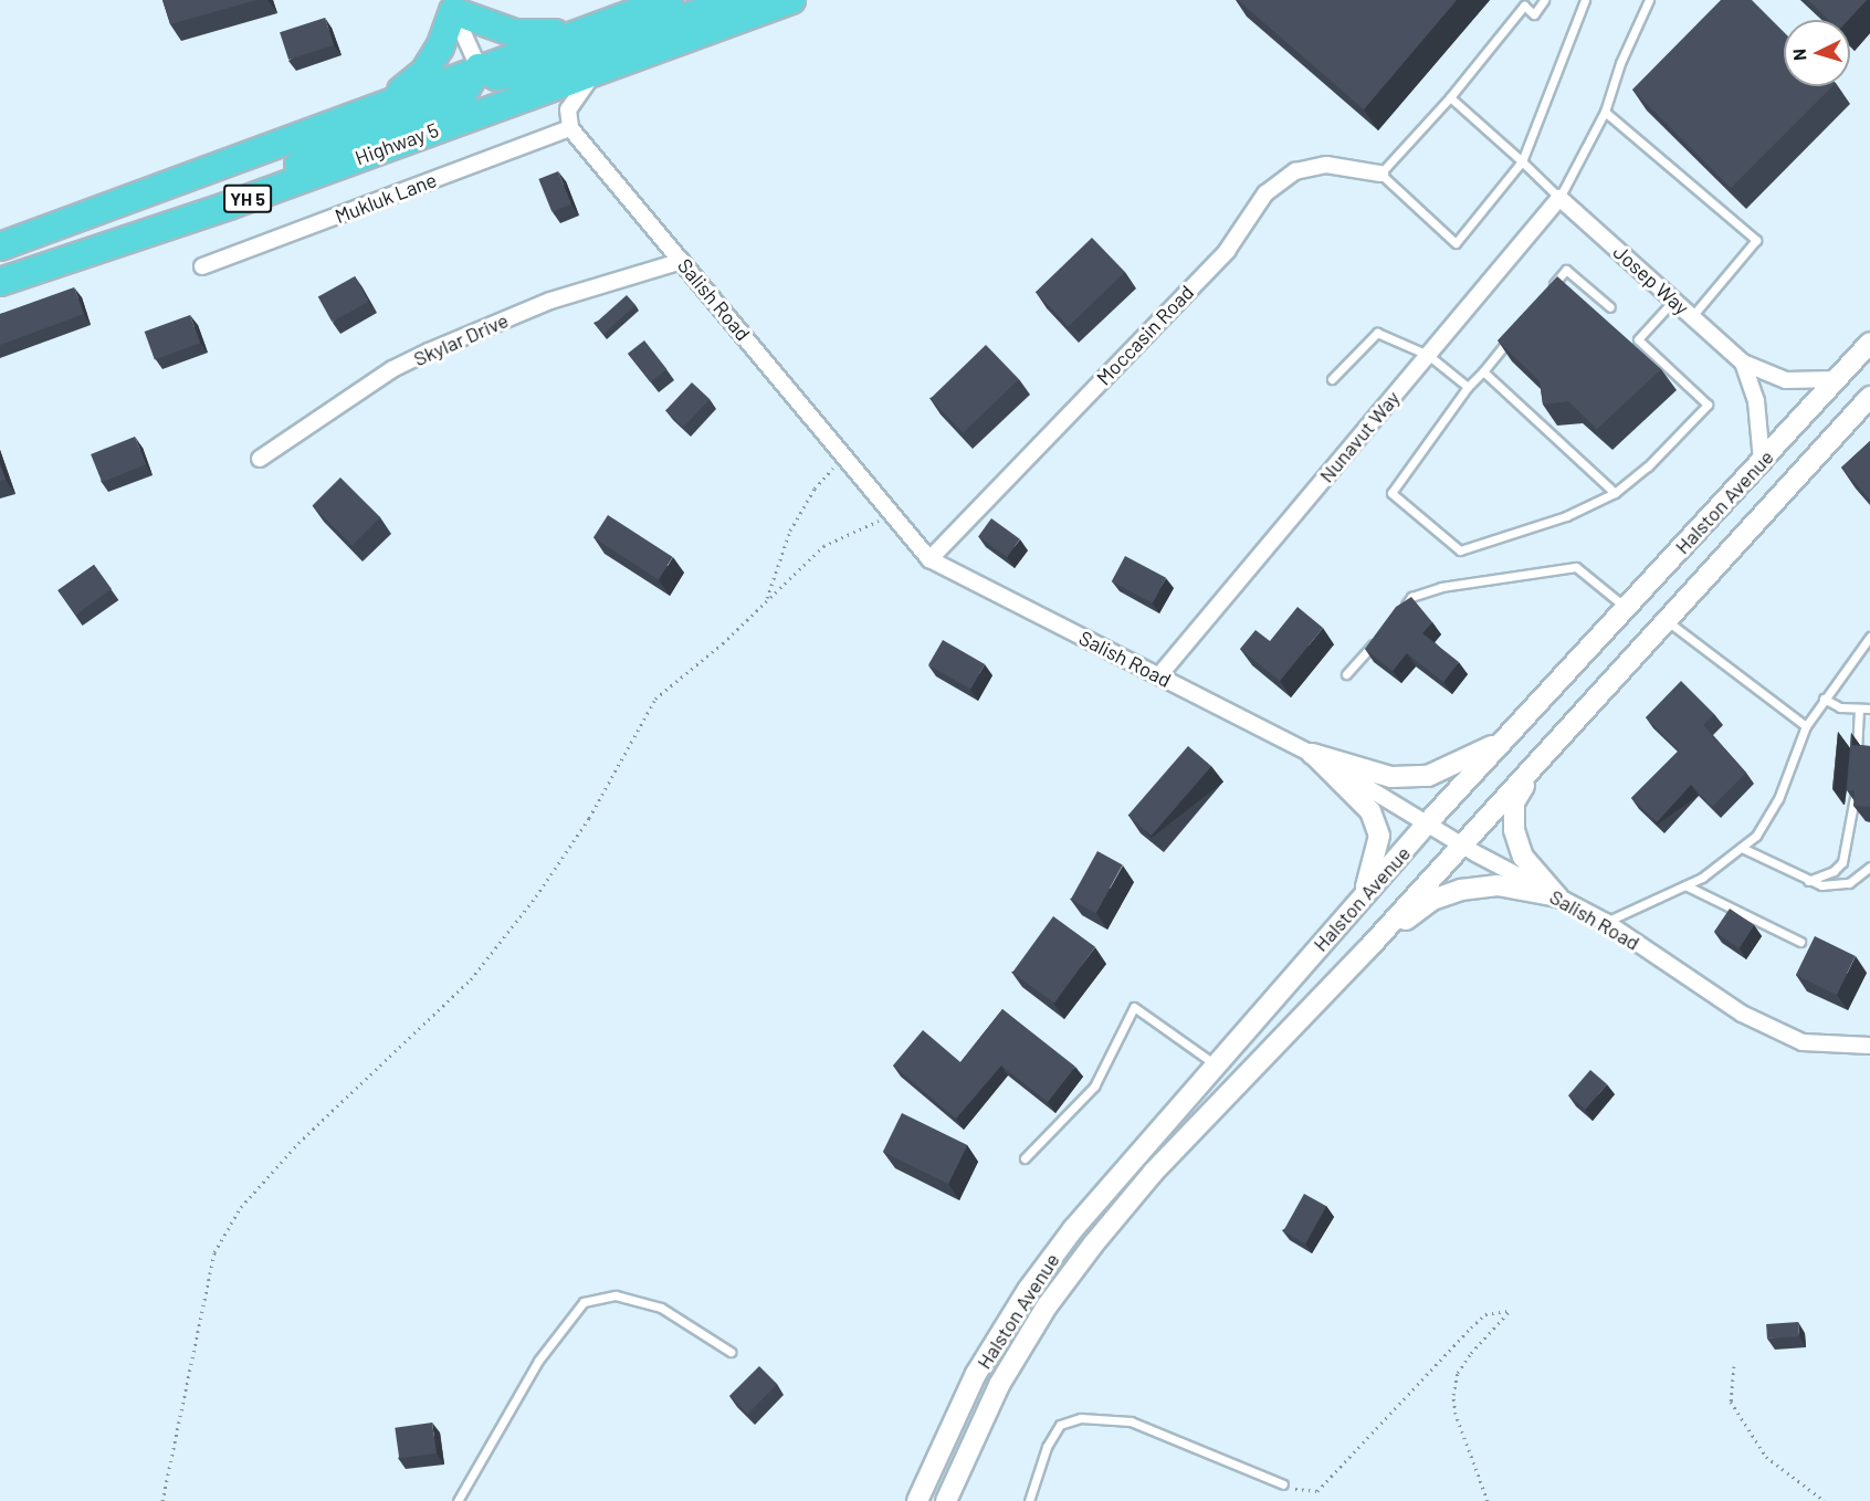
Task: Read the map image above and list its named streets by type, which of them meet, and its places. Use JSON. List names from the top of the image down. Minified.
{"streets":{"highway":["Highway 5","YH 5"],"main road":["Halston Avenue"],"street":["Mukluk Lane","Josep Way","Salish Road","Moccasin Road","Skylar Drive","Nunavut Way"]},"crossings":[["Mukluk Lane","Salish Road"],["Josep Way","Nunavut Way"],["Josep Way","Halston Avenue"],["Salish Road","Moccasin Road"],["Salish Road","Skylar Drive"],["Salish Road","Nunavut Way"],["Salish Road","Halston Avenue"]],"north":"left"}
